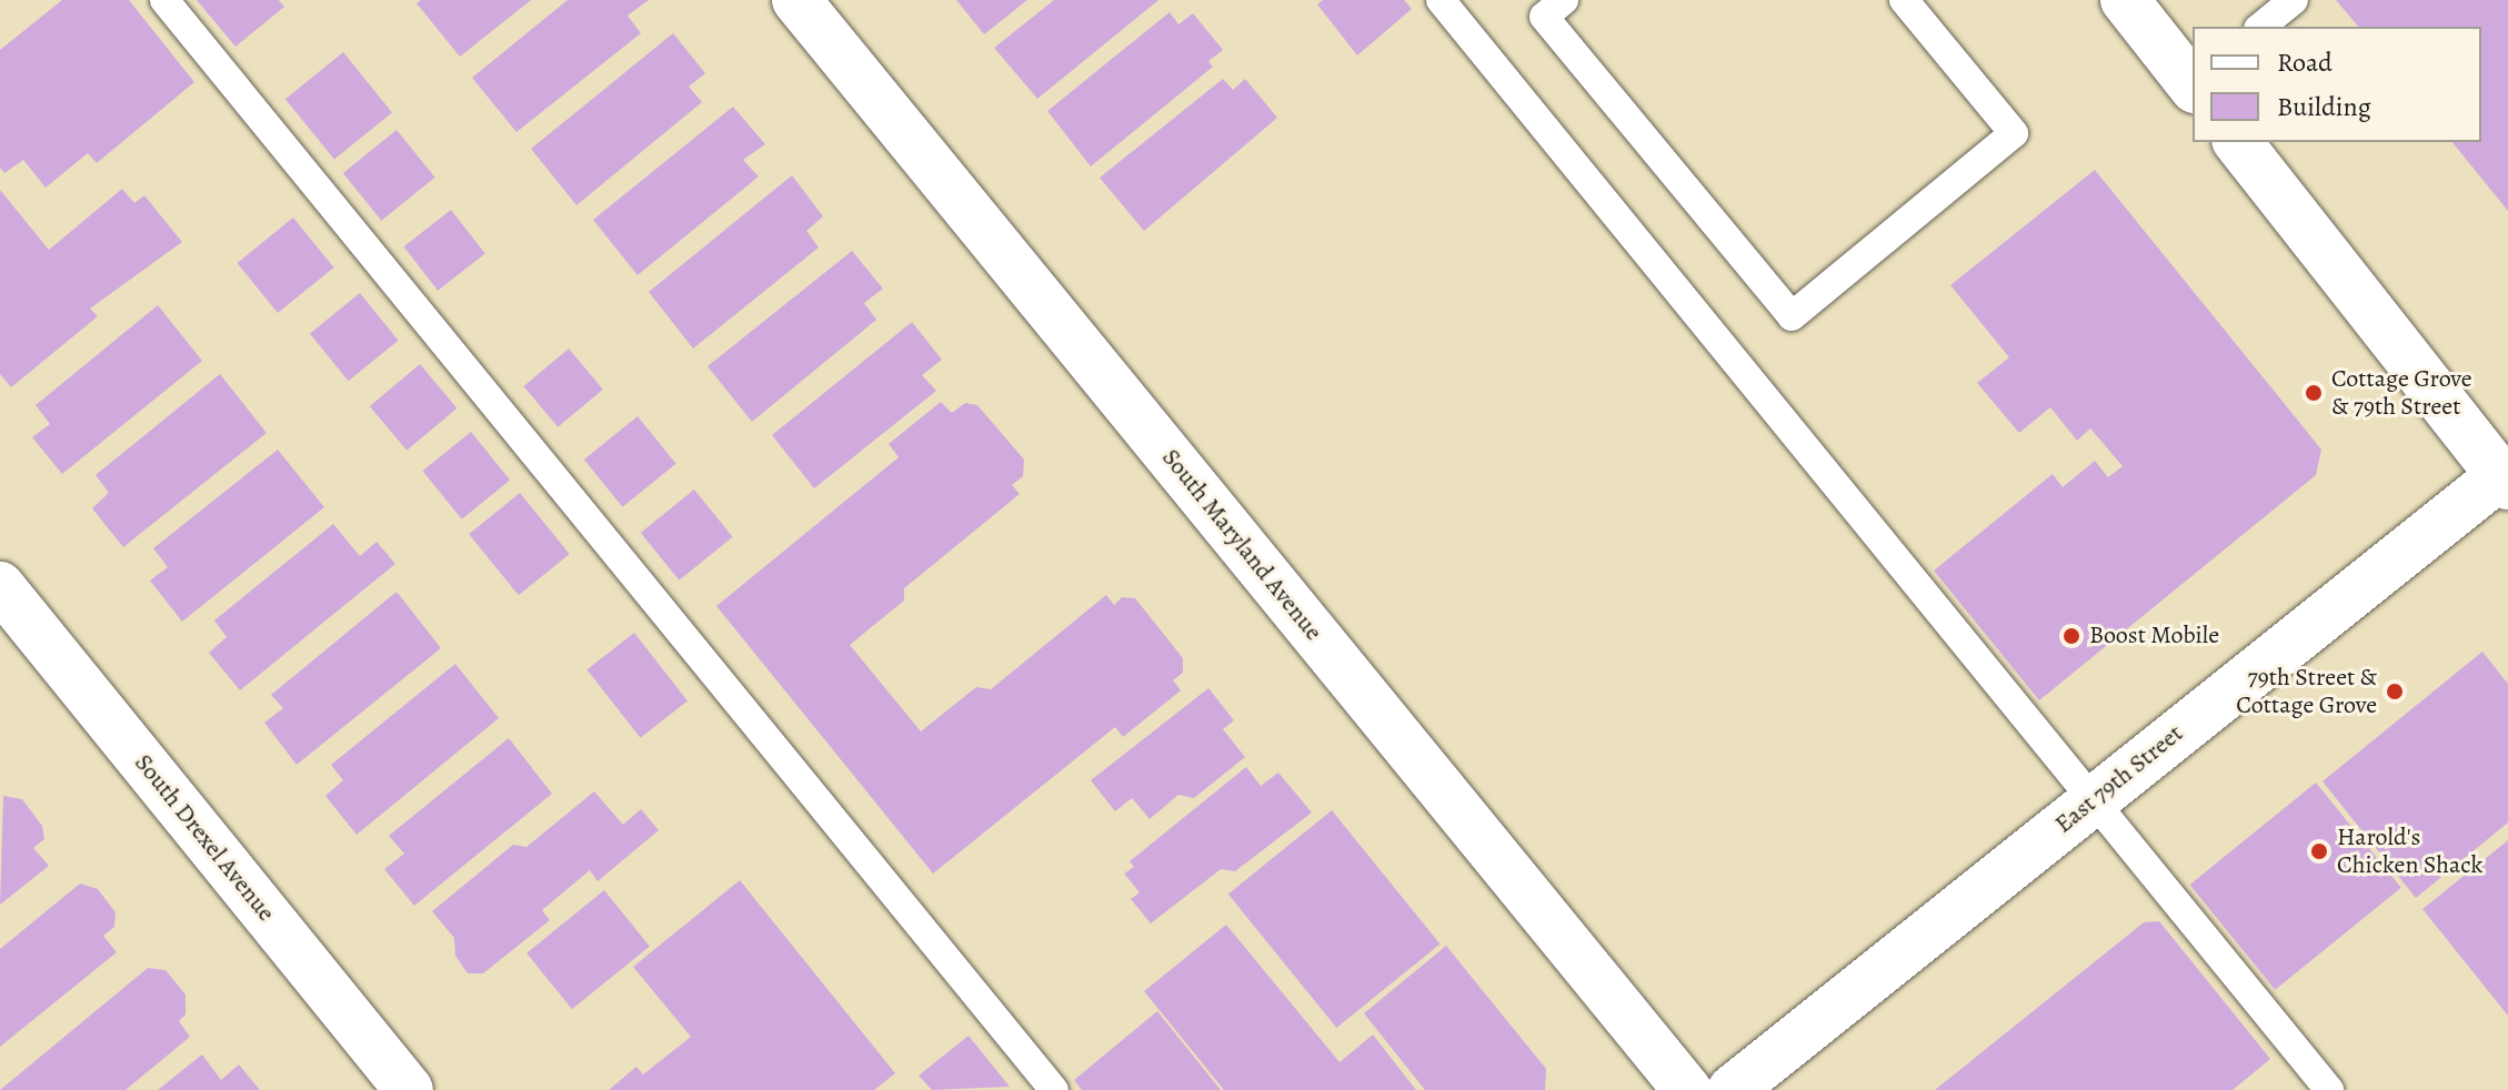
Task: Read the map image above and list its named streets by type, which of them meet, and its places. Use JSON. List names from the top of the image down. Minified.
{"streets":{"street":["South Maryland Avenue","East 79th Street","South Drexel Avenue"]},"places":["Cottage Grove & 79th Street","Boost Mobile","79th Street & Cottage Grove","Harold's Chicken Shack"],"legend":["Road","Building"]}
